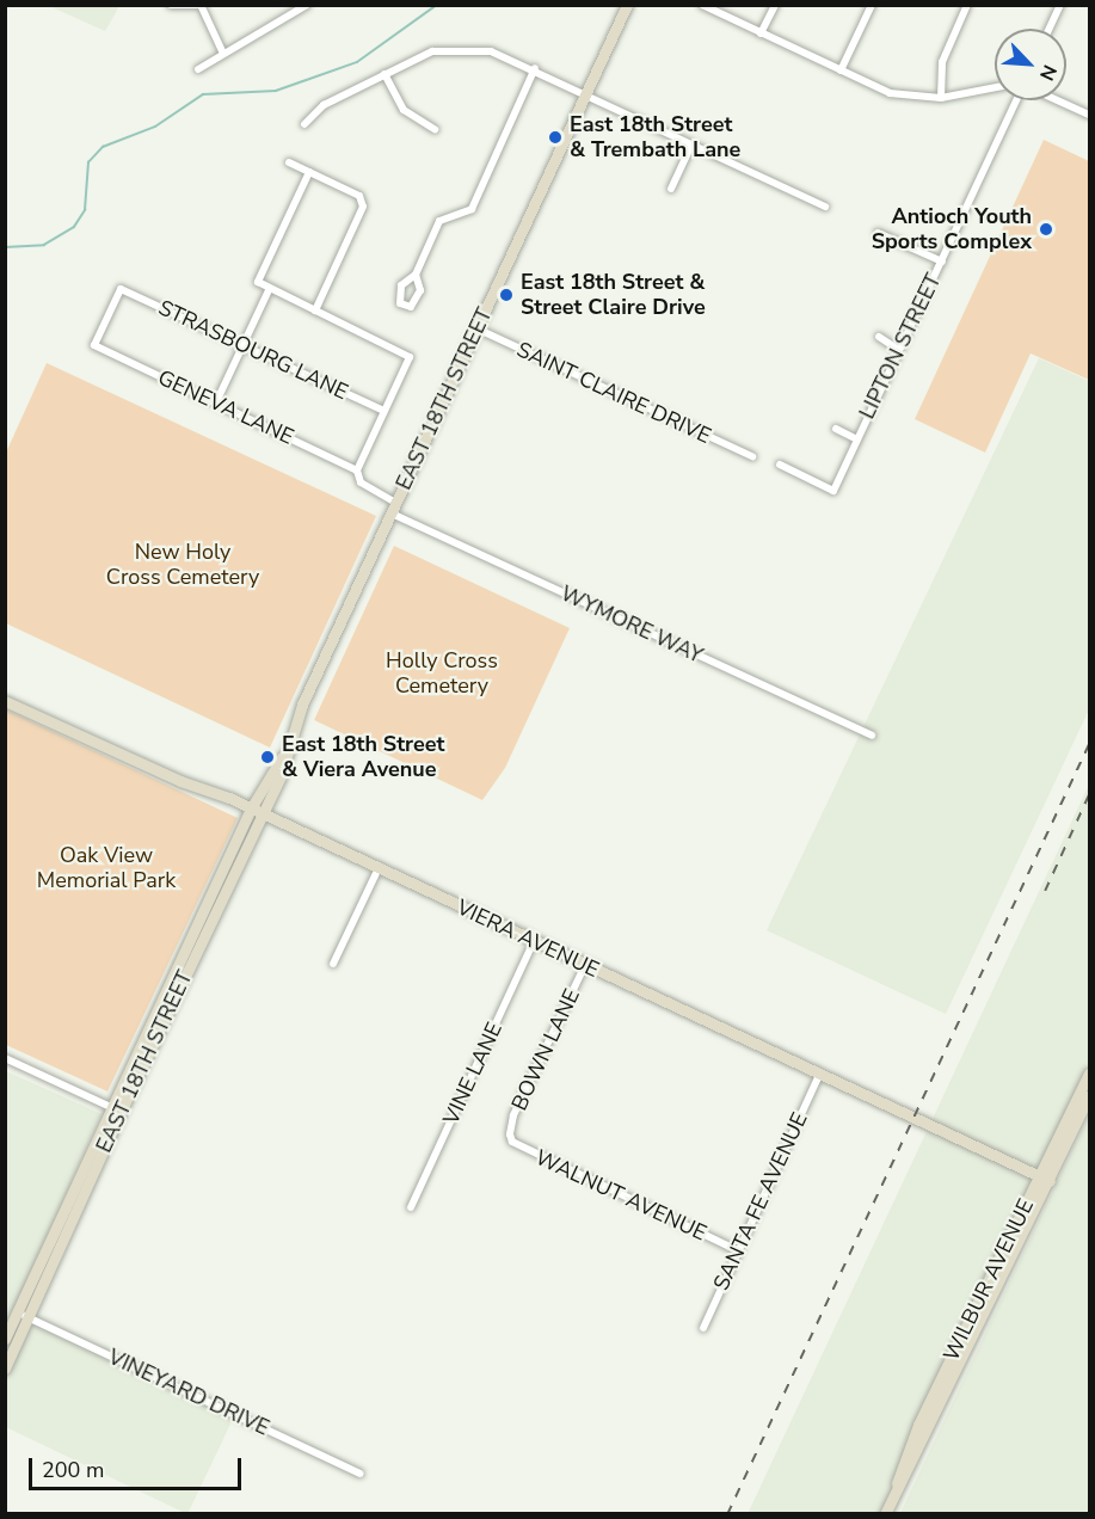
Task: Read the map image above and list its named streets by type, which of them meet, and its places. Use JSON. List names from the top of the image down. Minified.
{"streets":{"main road":["EAST 18TH STREET","VIERA AVENUE","WILBUR AVENUE"],"street":["LIPTON STREET","STRASBOURG LANE","SAINT CLAIRE DRIVE","GENEVA LANE","WYMORE WAY","BOWN LANE","VINE LANE","WALNUT AVENUE","SANTA FE AVENUE","VINEYARD DRIVE"]},"crossings":[["STRASBOURG LANE","GENEVA LANE"],["SAINT CLAIRE DRIVE","EAST 18TH STREET"],["EAST 18TH STREET","GENEVA LANE"],["EAST 18TH STREET","WYMORE WAY"],["EAST 18TH STREET","VIERA AVENUE"],["EAST 18TH STREET","VINEYARD DRIVE"],["GENEVA LANE","WYMORE WAY"],["VIERA AVENUE","BOWN LANE"],["VIERA AVENUE","VINE LANE"],["VIERA AVENUE","SANTA FE AVENUE"],["VIERA AVENUE","WILBUR AVENUE"],["BOWN LANE","WALNUT AVENUE"],["WALNUT AVENUE","SANTA FE AVENUE"]],"parks":["New Holy Cross Cemetery","Holly Cross Cemetery","Oak View Memorial Park"],"places":["East 18th Street & Trembath Lane","Antioch Youth Sports Complex","East 18th Street & Street Claire Drive","East 18th Street & Viera Avenue"],"scale_bar":"200 m","north":"bottom right"}
